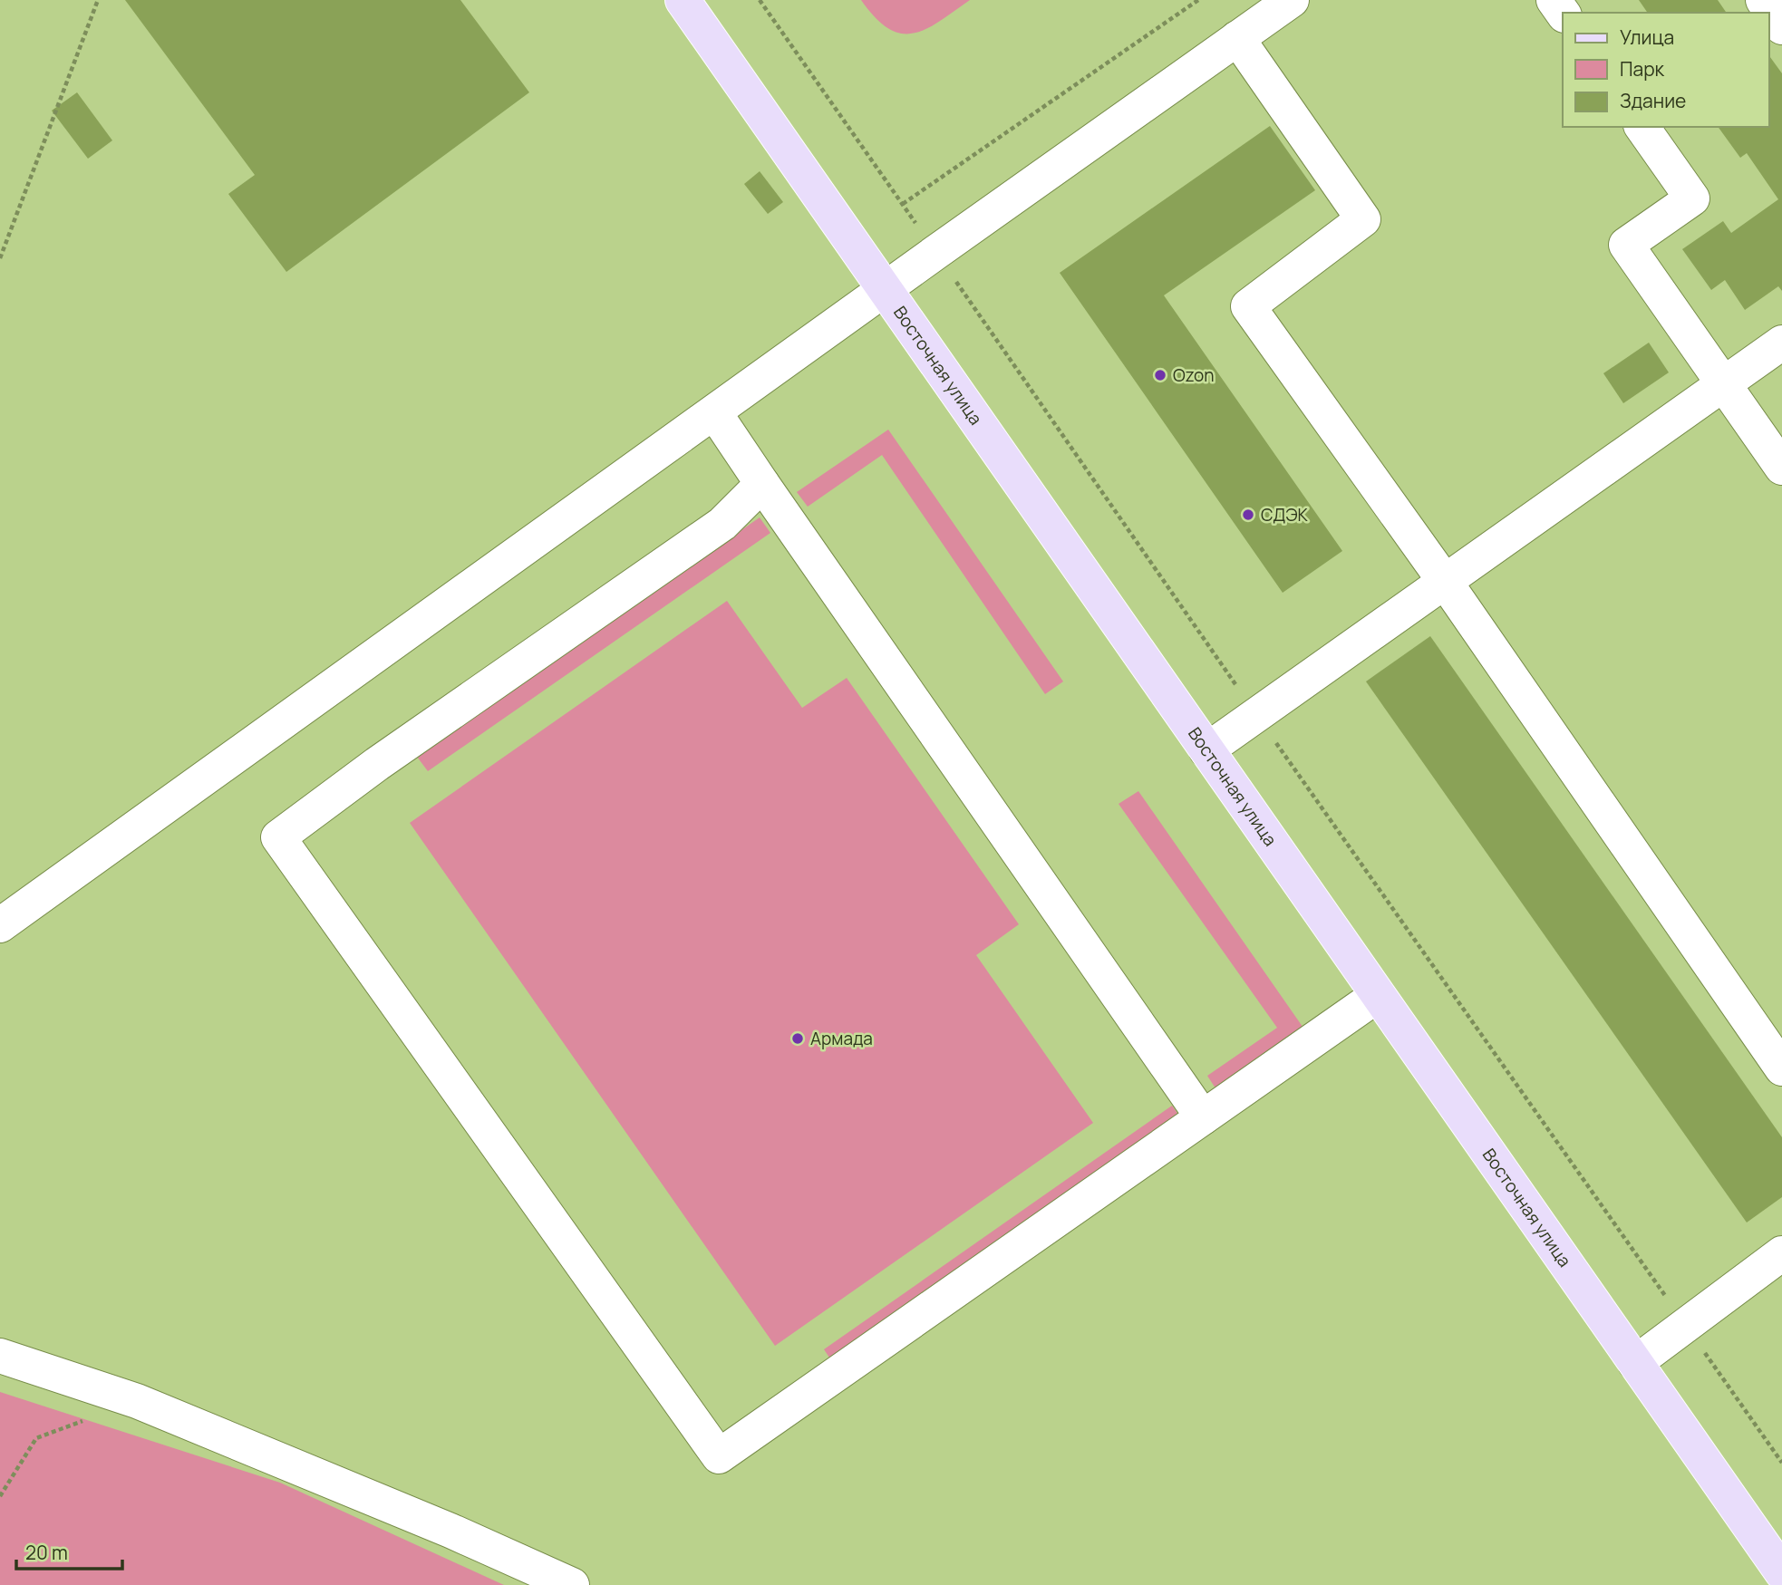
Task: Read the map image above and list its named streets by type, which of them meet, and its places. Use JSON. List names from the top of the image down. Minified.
{"streets":{"main road":["Восточная улица"]},"places":["Ozon","СДЭК","Армада"],"legend":["Улица","Парк","Здание"],"scale_bar":"20 m"}
